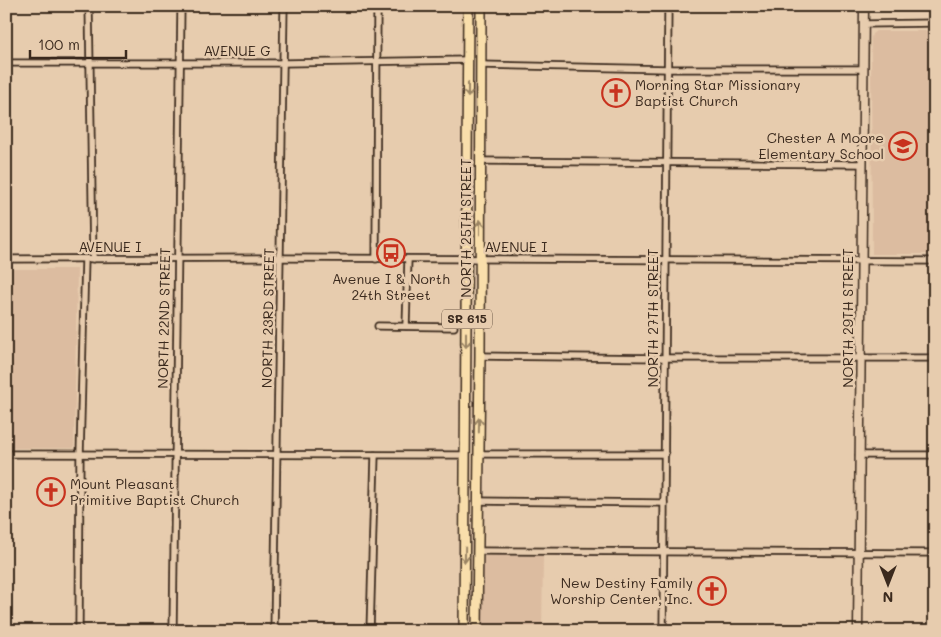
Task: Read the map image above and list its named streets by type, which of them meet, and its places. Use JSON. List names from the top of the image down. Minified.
{"streets":{"main road":["NORTH 25TH STREET","SR 615"],"street":["AVENUE G","AVENUE I","NORTH 22ND STREET","NORTH 23RD STREET","NORTH 27TH STREET","NORTH 29TH STREET"]},"crossings":[["AVENUE G","NORTH 25TH STREET"],["AVENUE G","NORTH 22ND STREET"],["AVENUE G","NORTH 23RD STREET"],["NORTH 25TH STREET","AVENUE I"],["AVENUE I","NORTH 22ND STREET"],["AVENUE I","NORTH 23RD STREET"],["AVENUE I","NORTH 27TH STREET"],["AVENUE I","NORTH 29TH STREET"]],"places":{"church":["Morning Star Missionary Baptist Church","Mount Pleasant Primitive Baptist Church","New Destiny Family Worship Center, Inc."],"school or university":["Chester A Moore Elementary School"],"bus stop":["Avenue I & North 24th Street"]},"scale_bar":"100 m","north":"bottom"}
